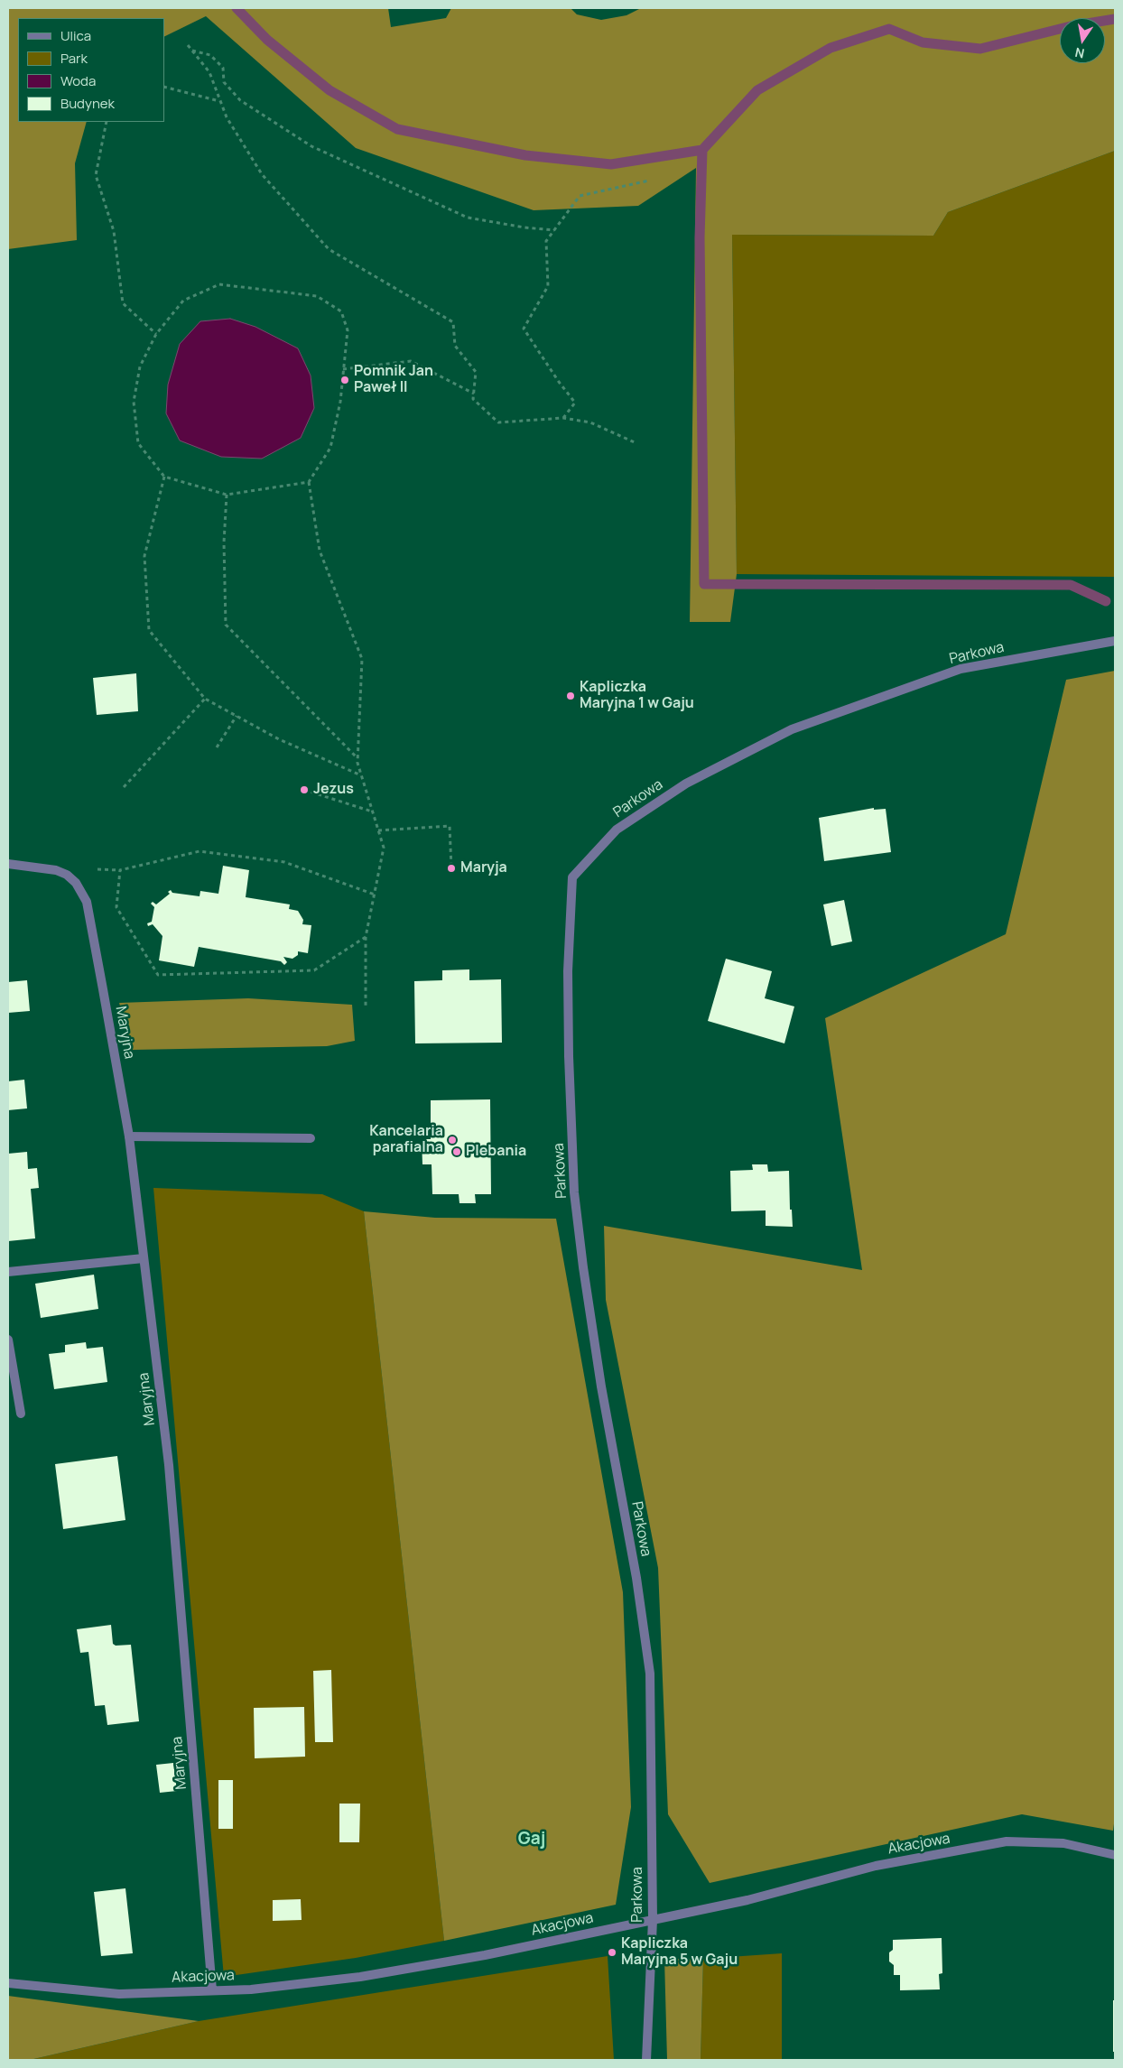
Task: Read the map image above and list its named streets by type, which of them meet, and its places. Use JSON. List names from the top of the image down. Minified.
{"streets":{"street":["Parkowa","Maryjna","Akacjowa"]},"crossings":[["Parkowa","Akacjowa"],["Maryjna","Akacjowa"]],"districts":["Gaj"],"places":["Pomnik Jan Paweł II","Kapliczka Maryjna 1 w Gaju","Jezus","Maryja","Kancelaria parafialna","Plebania","Kapliczka Maryjna 5 w Gaju"],"legend":["Ulica","Park","Woda","Budynek"],"north":"bottom"}
